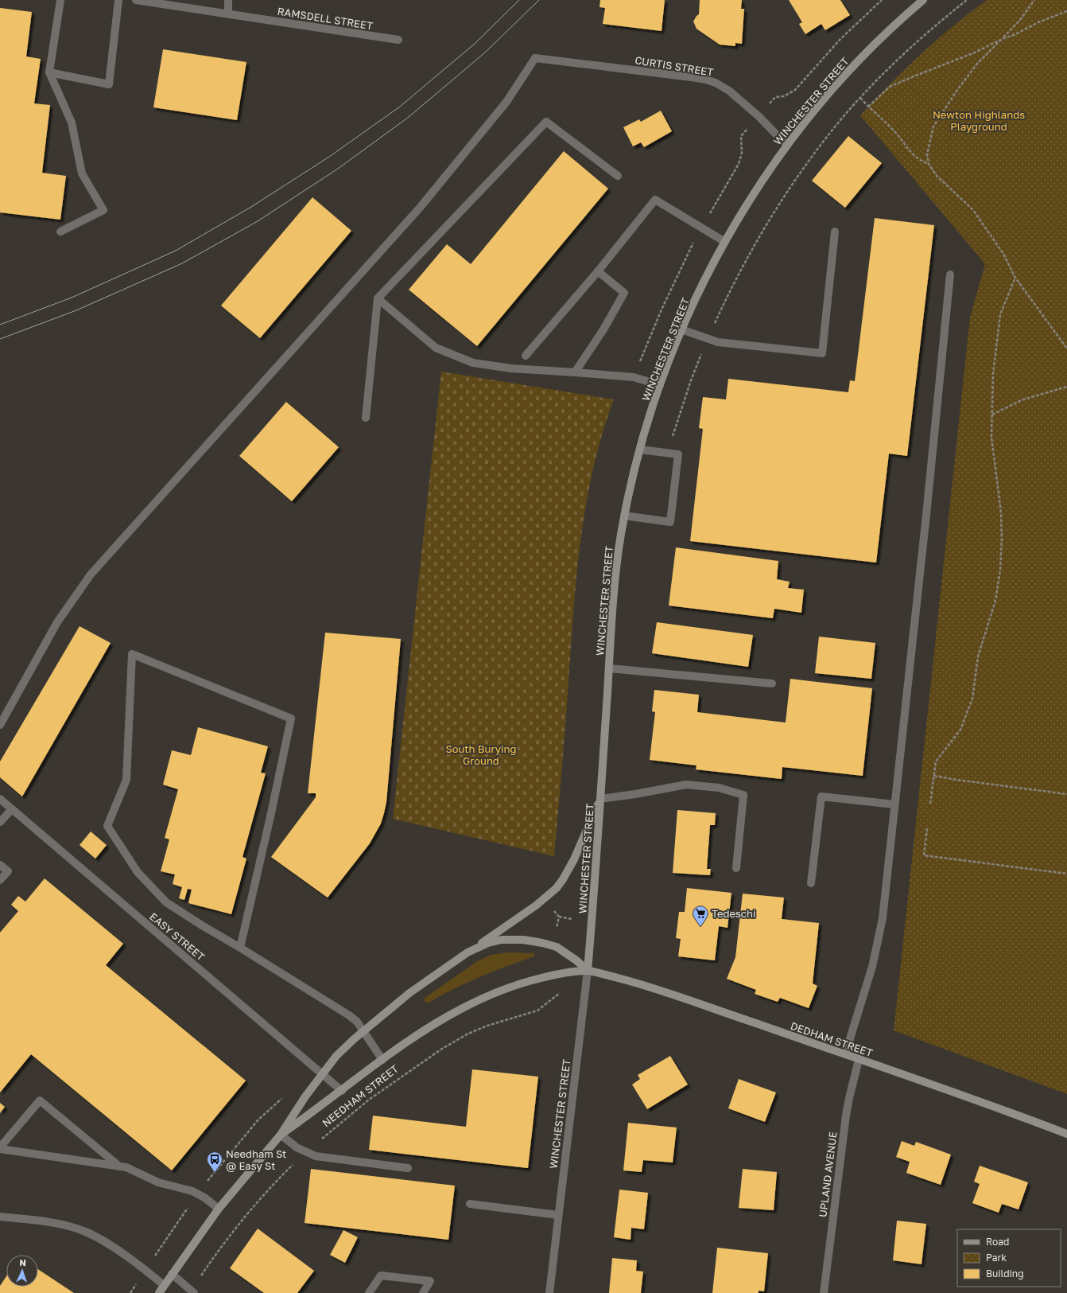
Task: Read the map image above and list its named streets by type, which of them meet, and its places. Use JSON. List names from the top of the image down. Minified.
{"streets":{"main road":["WINCHESTER STREET","DEDHAM STREET","NEEDHAM STREET"],"street":["RAMSDELL STREET","CURTIS STREET","EASY STREET","UPLAND AVENUE"]},"crossings":[["CURTIS STREET","WINCHESTER STREET"],["WINCHESTER STREET","DEDHAM STREET"],["WINCHESTER STREET","NEEDHAM STREET"],["EASY STREET","NEEDHAM STREET"],["DEDHAM STREET","NEEDHAM STREET"],["DEDHAM STREET","UPLAND AVENUE"]],"parks":["Newton Highlands Playground","South Burying Ground"],"places":{"supermarket":["Tedeschi"],"bus stop":["Needham St @ Easy St"]},"legend":["Road","Park","Building"],"north":"top"}
